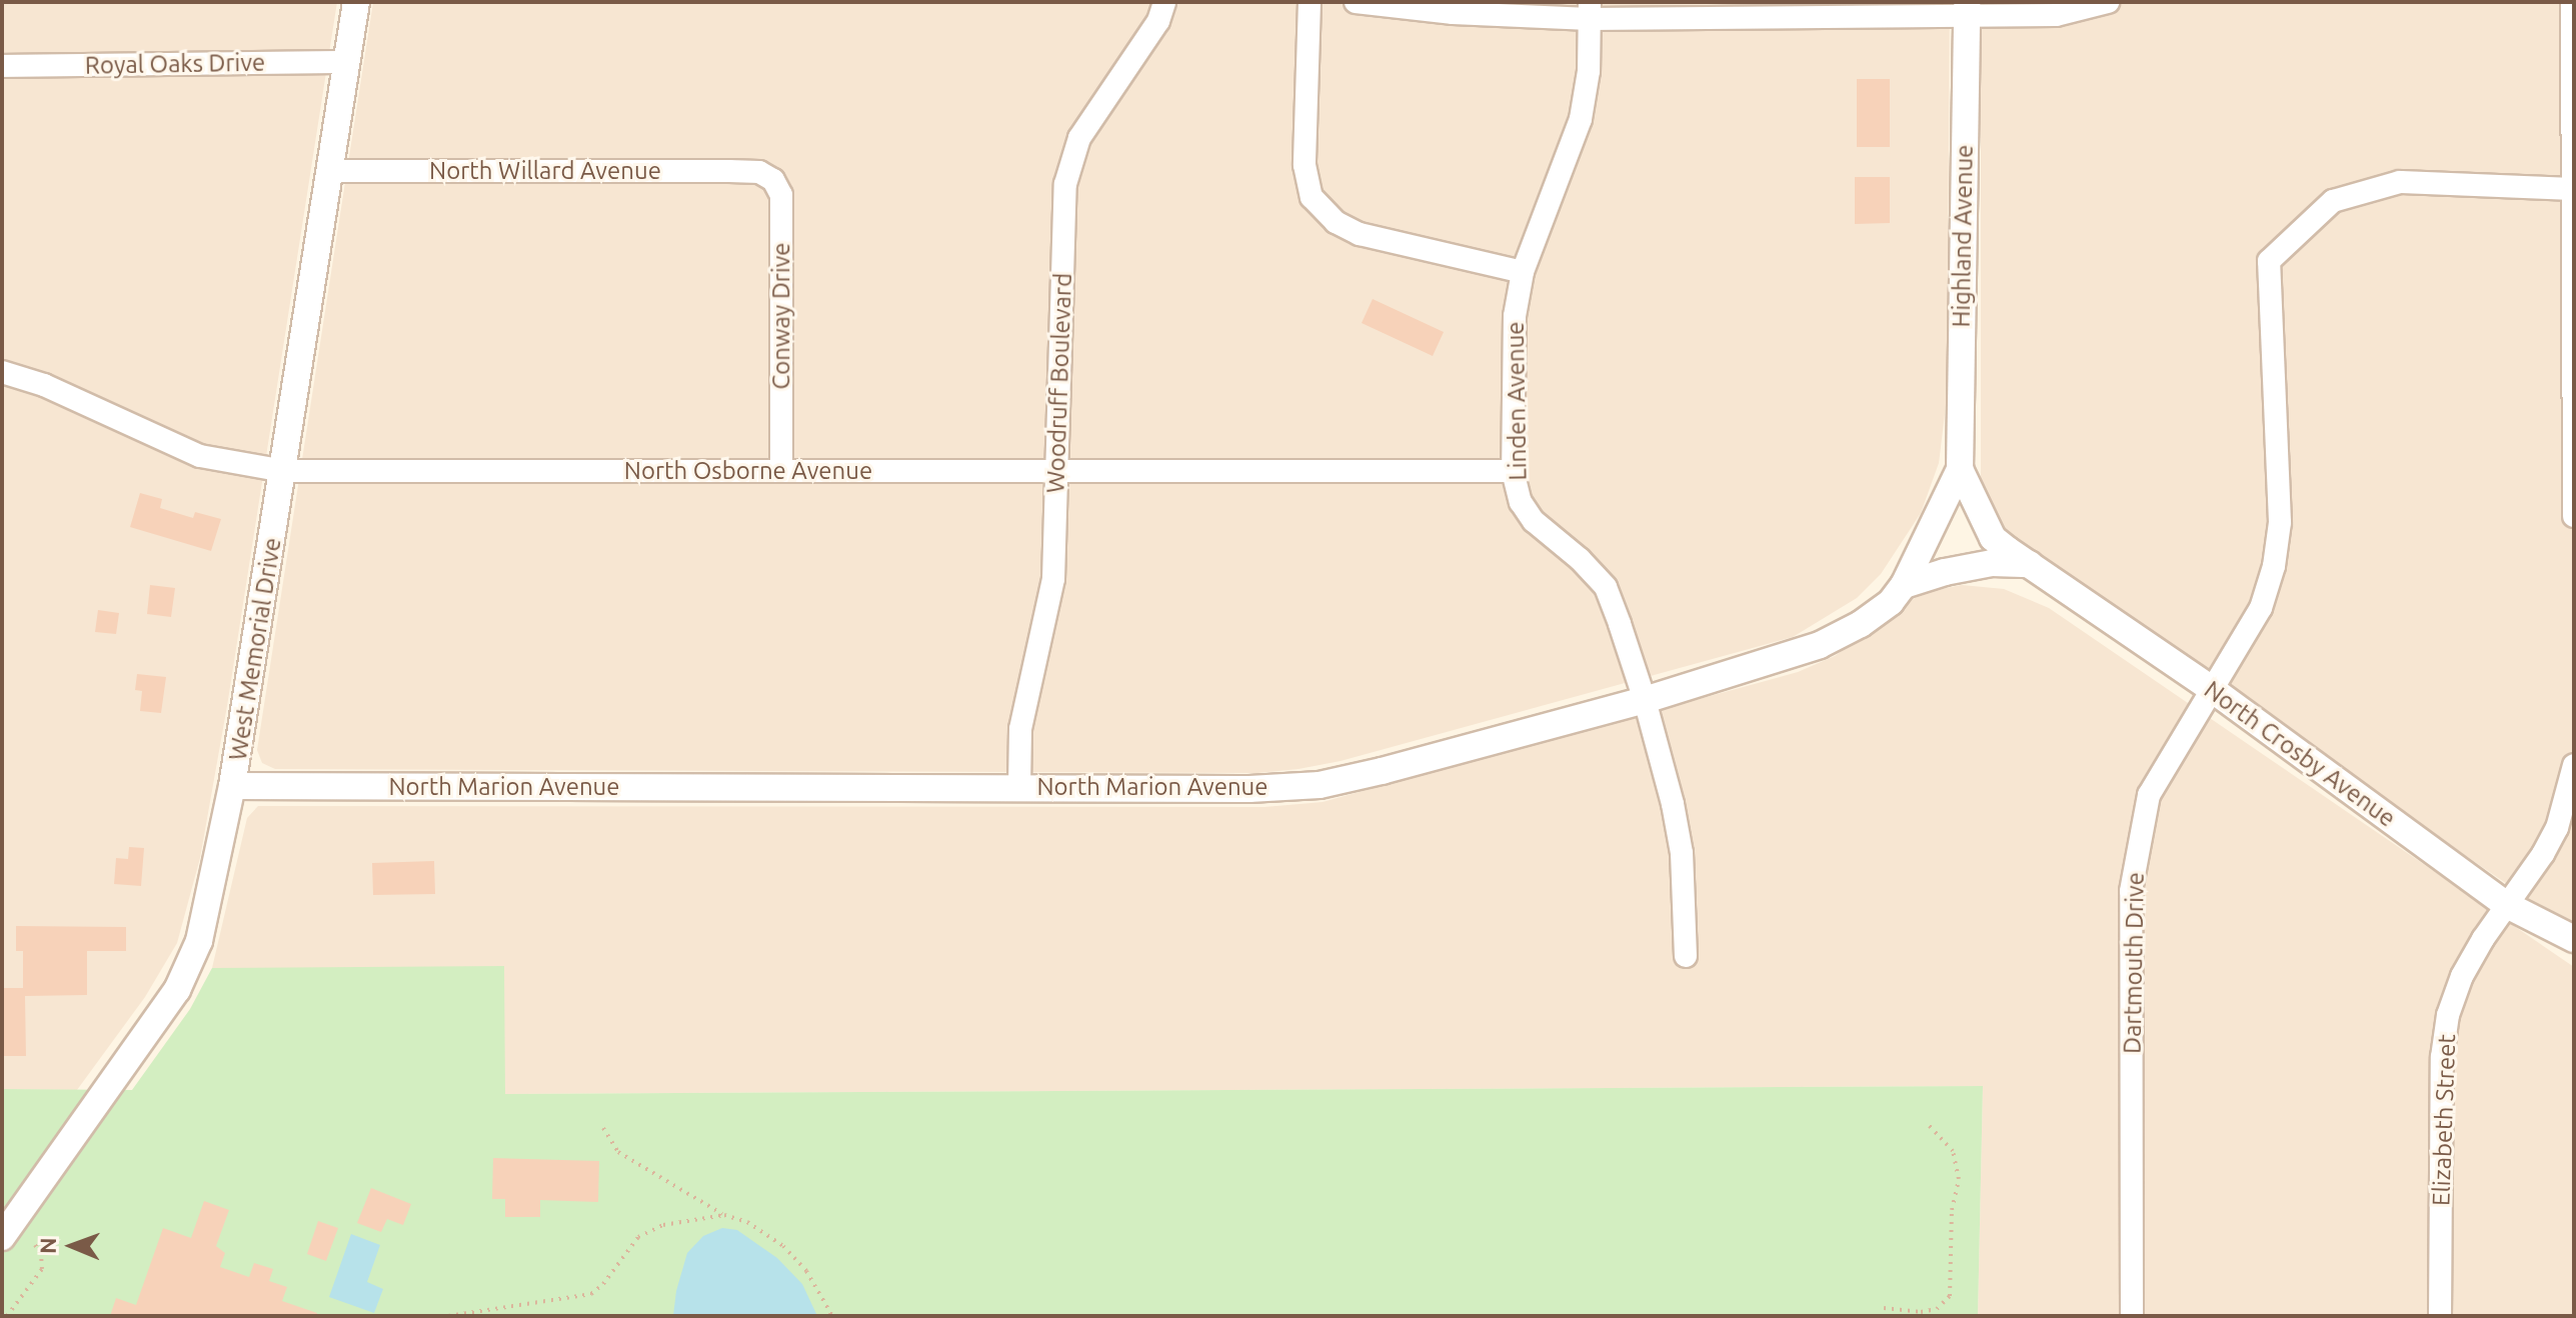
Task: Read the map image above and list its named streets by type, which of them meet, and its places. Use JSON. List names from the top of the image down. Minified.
{"streets":{"street":["Royal Oaks Drive","North Willard Avenue","Highland Avenue","Conway Drive","Woodruff Boulevard","Linden Avenue","North Osborne Avenue","West Memorial Drive","North Crosby Avenue","North Marion Avenue","Dartmouth Drive","Elizabeth Street"]},"crossings":[["Royal Oaks Drive","West Memorial Drive"],["North Willard Avenue","Conway Drive"],["North Willard Avenue","West Memorial Drive"],["Highland Avenue","North Crosby Avenue"],["Highland Avenue","North Marion Avenue"],["Conway Drive","North Osborne Avenue"],["Woodruff Boulevard","North Osborne Avenue"],["Woodruff Boulevard","North Marion Avenue"],["Linden Avenue","North Osborne Avenue"],["Linden Avenue","North Marion Avenue"],["North Osborne Avenue","West Memorial Drive"],["West Memorial Drive","North Marion Avenue"],["North Crosby Avenue","North Marion Avenue"],["North Crosby Avenue","Dartmouth Drive"],["North Crosby Avenue","Elizabeth Street"]],"north":"left"}
